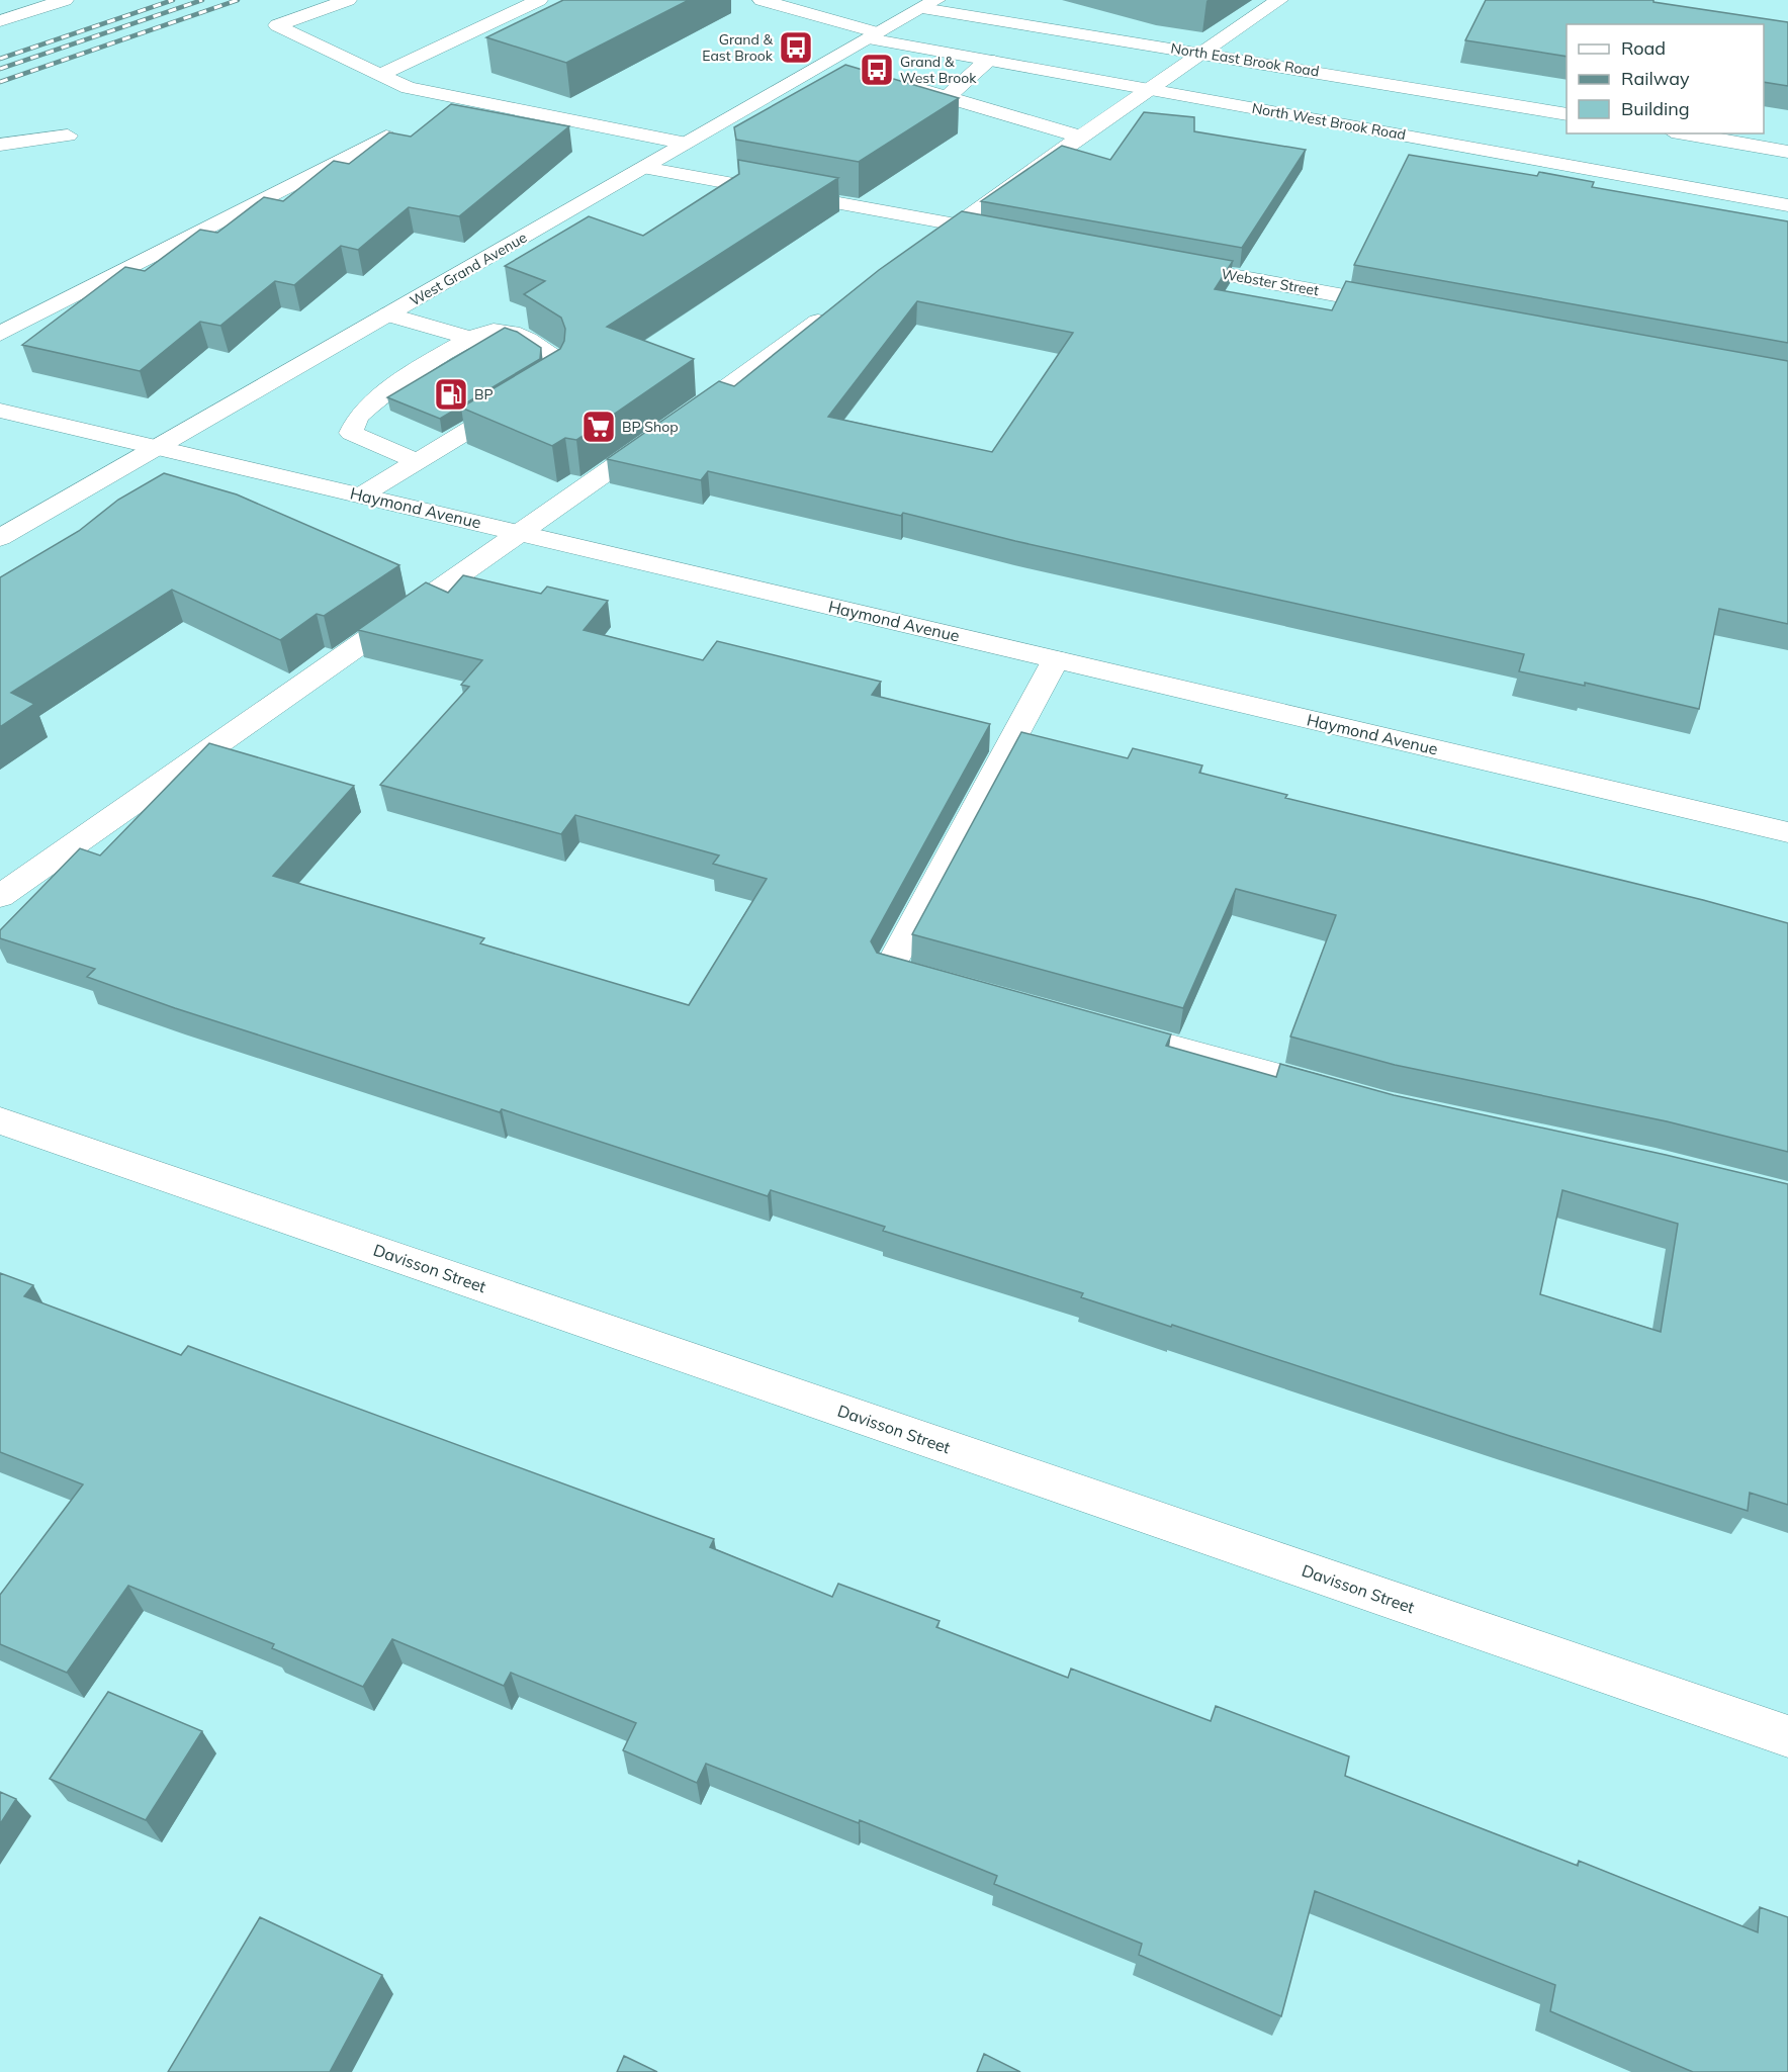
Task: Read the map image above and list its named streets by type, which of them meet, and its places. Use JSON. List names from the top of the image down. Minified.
{"streets":{"street":["North East Brook Road","North West Brook Road","West Grand Avenue","Webster Street","Haymond Avenue","Davisson Street"]},"crossings":[["North East Brook Road","West Grand Avenue"],["North West Brook Road","West Grand Avenue"],["West Grand Avenue","Haymond Avenue"]],"places":{"bus stop":["Grand & East Brook","Grand & West Brook"],"fuel station":["BP"],"supermarket":["BP Shop"]},"legend":["Road","Railway","Building"]}
